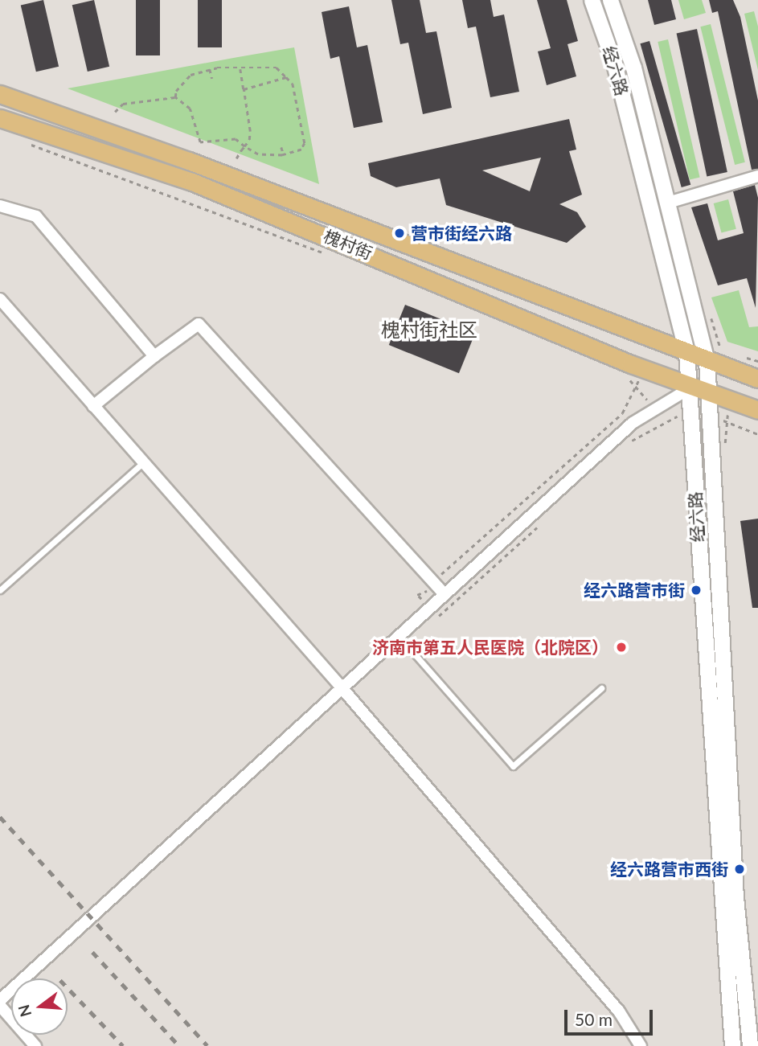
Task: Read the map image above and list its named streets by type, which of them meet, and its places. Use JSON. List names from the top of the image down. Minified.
{"streets":{"main road":["经六路","槐村街"]},"crossings":[["经六路","槐村街"]],"districts":["槐村街社区"],"places":["营市街经六路","经六路营市街","济南市第五人民医院（北院区）","经六路营市西街"],"scale_bar":"50 m","north":"left"}
